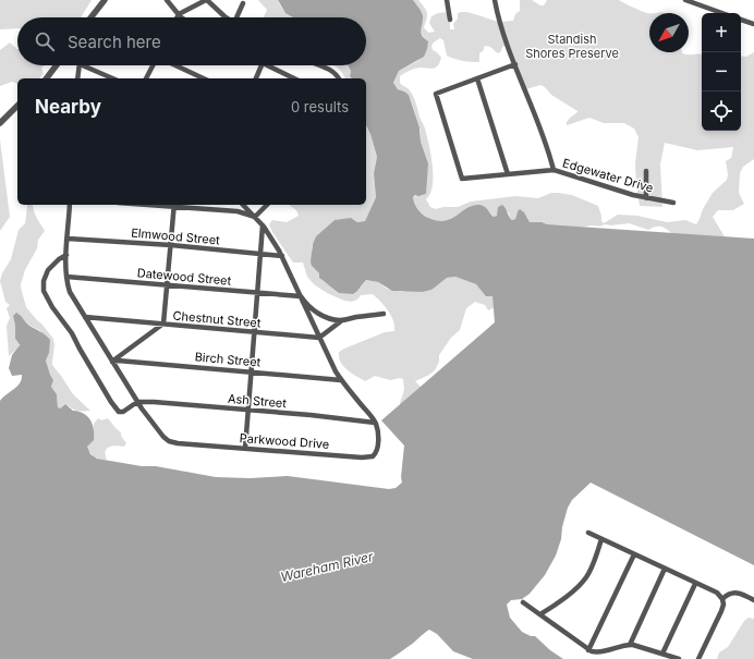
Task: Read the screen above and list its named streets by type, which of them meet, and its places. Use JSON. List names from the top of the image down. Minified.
{"streets":{"street":["Edgewater Drive","Elmwood Street","Datewood Street","Chestnut Street","Birch Street","Ash Street","Parkwood Drive"]},"crossings":[["Elmwood Street","Parkwood Drive"],["Datewood Street","Parkwood Drive"],["Chestnut Street","Parkwood Drive"],["Birch Street","Parkwood Drive"],["Ash Street","Parkwood Drive"]],"water":["Wareham River"],"parks":["Standish Shores Preserve"],"north":"bottom left","page":{"map_buttons":["+","−"],"search":"Search here","heading":["Nearby","0 results"]}}
